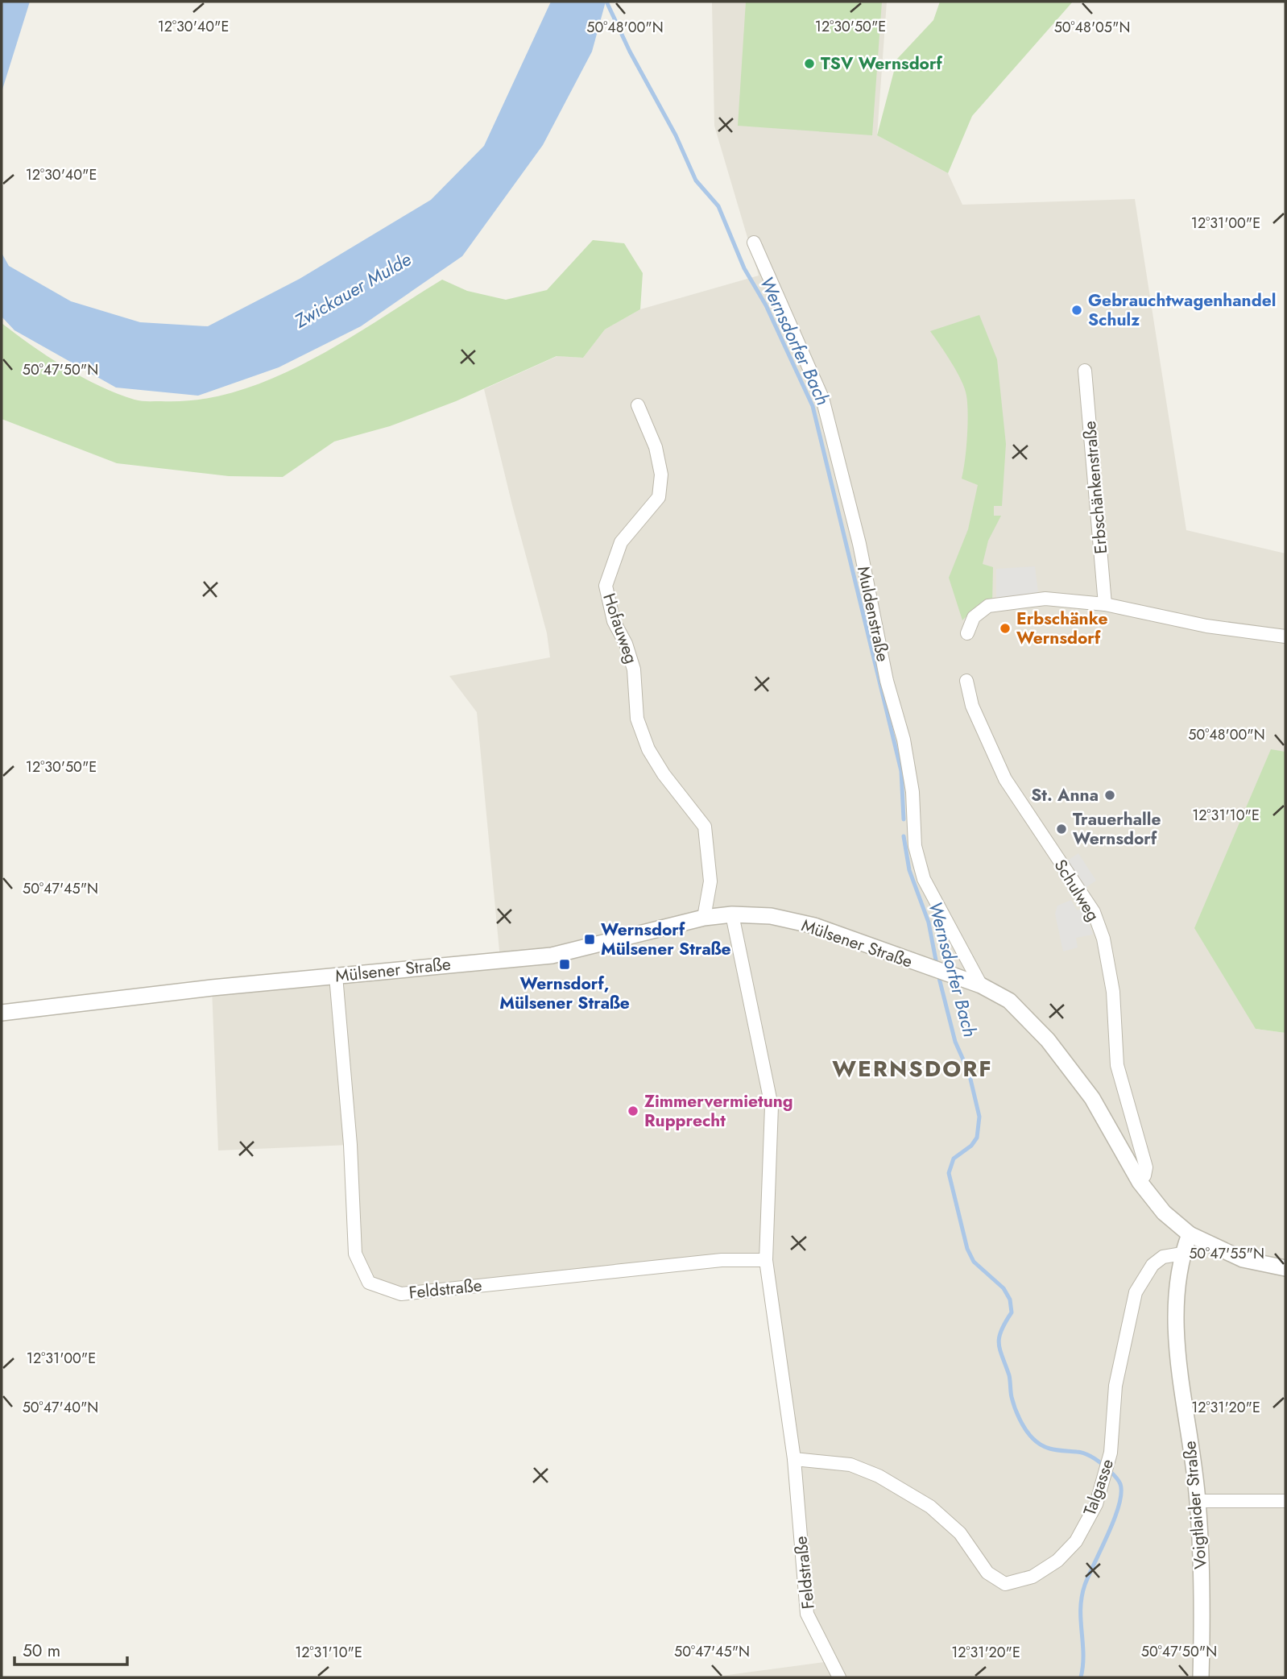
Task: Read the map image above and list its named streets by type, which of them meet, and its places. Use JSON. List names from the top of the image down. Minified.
{"streets":{"street":["Erbschänkenstraße","Muldenstraße","Hofauweg","Schulweg","Mülsener Straße","Feldstraße","Talgasse","Voigtlaider Straße"]},"crossings":[["Muldenstraße","Mülsener Straße"],["Hofauweg","Mülsener Straße"],["Schulweg","Mülsener Straße"],["Mülsener Straße","Feldstraße"],["Mülsener Straße","Voigtlaider Straße"],["Feldstraße","Talgasse"],["Talgasse","Voigtlaider Straße"]],"districts":["WERNSDORF"],"water":["Zwickauer Mulde","Wernsdorfer Bach"],"places":{"other":["TSV Wernsdorf","Gebrauchtwagenhandel Schulz","Erbschänke Wernsdorf","St. Anna","Trauerhalle Wernsdorf","Zimmervermietung Rupprecht"],"transit":["Wernsdorf Mülsener Straße","Wernsdorf, Mülsener Straße"]},"scale_bar":"50 m","coordinates":["12°30'40\"E","12°30'50\"E","50°48'00\"N","50°48'05\"N","12°31'00\"E","50°47'50\"N","12°31'10\"E","50°47'45\"N","50°47'55\"N","50°47'40\"N","12°31'20\"E"]}
